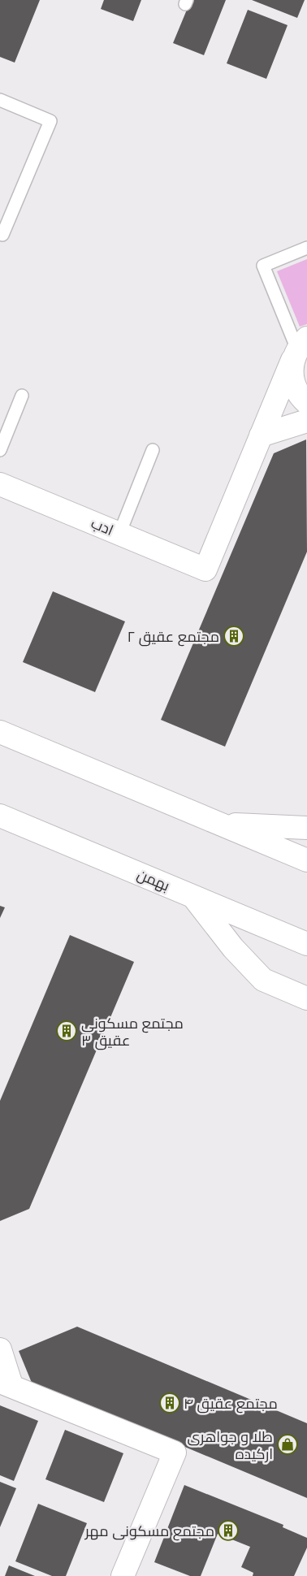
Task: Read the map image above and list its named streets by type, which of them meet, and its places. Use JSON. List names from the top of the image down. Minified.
{"streets":{"main road":["ادب","بهمن"]},"places":{"building":["مجتمع عقیق ۲","مجتمع مسکونی عقیق ۳","مجتمع عقیق ۴","مجتمع مسکونی مهر"],"shop":["طلا و جواهری ارکیده"]}}
